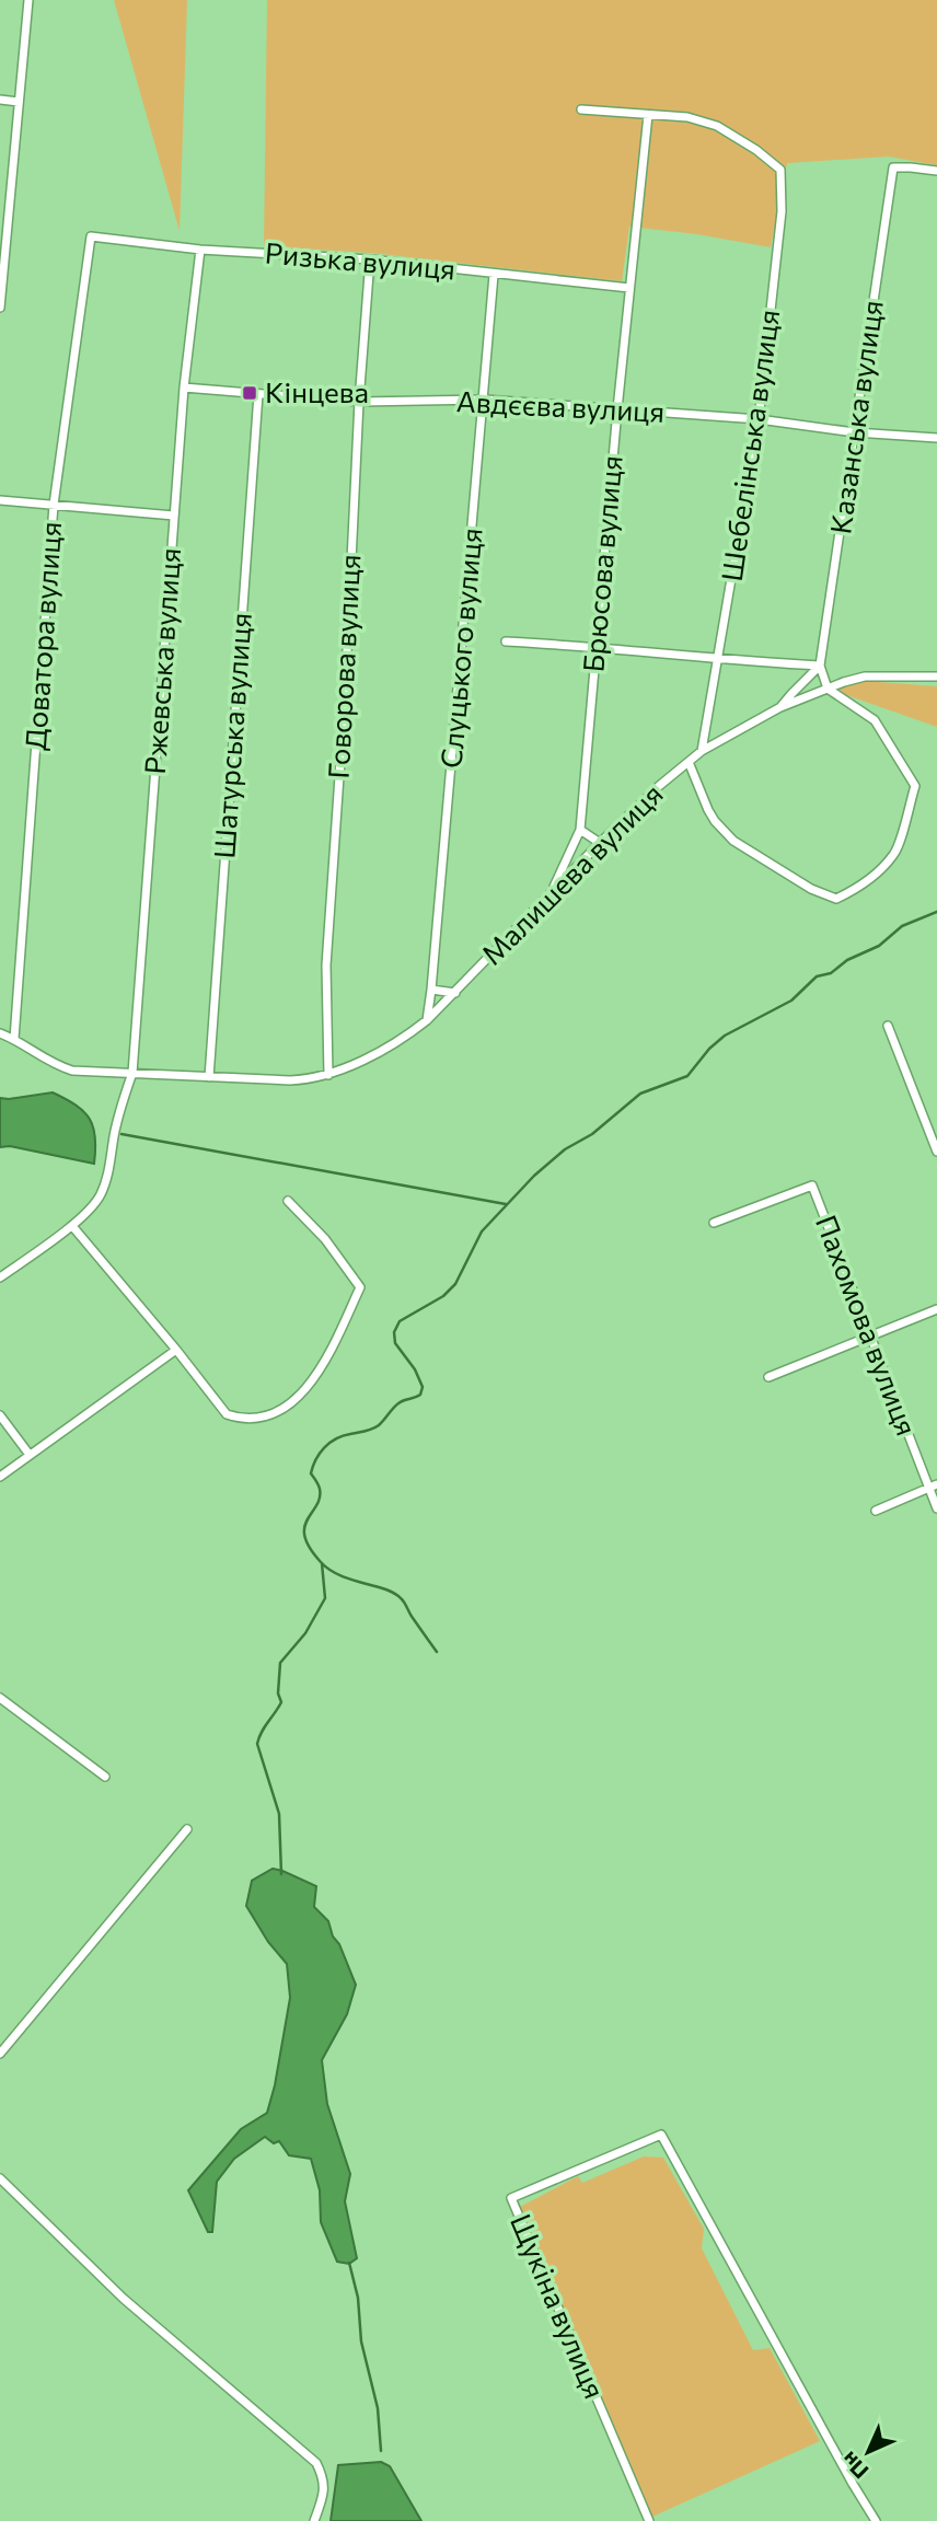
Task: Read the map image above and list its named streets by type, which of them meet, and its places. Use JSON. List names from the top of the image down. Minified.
{"streets":{"street":["Ризька вулиця","Авдєєва вулиця","Казанська вулиця","Шебелінська вулиця","Брюсова вулиця","Доватора вулиця","Слуцького вулиця","Ржевська вулиця","Говорова вулиця","Шатурська вулиця","Малишева вулиця","Пахомова вулиця","Щукіна вулиця"]},"crossings":[["Ризька вулиця","Брюсова вулиця"],["Ризька вулиця","Доватора вулиця"],["Ризька вулиця","Слуцького вулиця"],["Ризька вулиця","Ржевська вулиця"],["Ризька вулиця","Говорова вулиця"],["Авдєєва вулиця","Казанська вулиця"],["Авдєєва вулиця","Шебелінська вулиця"],["Авдєєва вулиця","Брюсова вулиця"],["Авдєєва вулиця","Слуцького вулиця"],["Авдєєва вулиця","Ржевська вулиця"],["Авдєєва вулиця","Говорова вулиця"],["Авдєєва вулиця","Шатурська вулиця"],["Казанська вулиця","Шебелінська вулиця"],["Казанська вулиця","Малишева вулиця"],["Шебелінська вулиця","Брюсова вулиця"],["Шебелінська вулиця","Малишева вулиця"],["Брюсова вулиця","Малишева вулиця"],["Доватора вулиця","Малишева вулиця"],["Слуцького вулиця","Малишева вулиця"],["Ржевська вулиця","Малишева вулиця"],["Говорова вулиця","Малишева вулиця"],["Шатурська вулиця","Малишева вулиця"]],"places":{"transit":["Кінцева"]},"north":"bottom left"}
